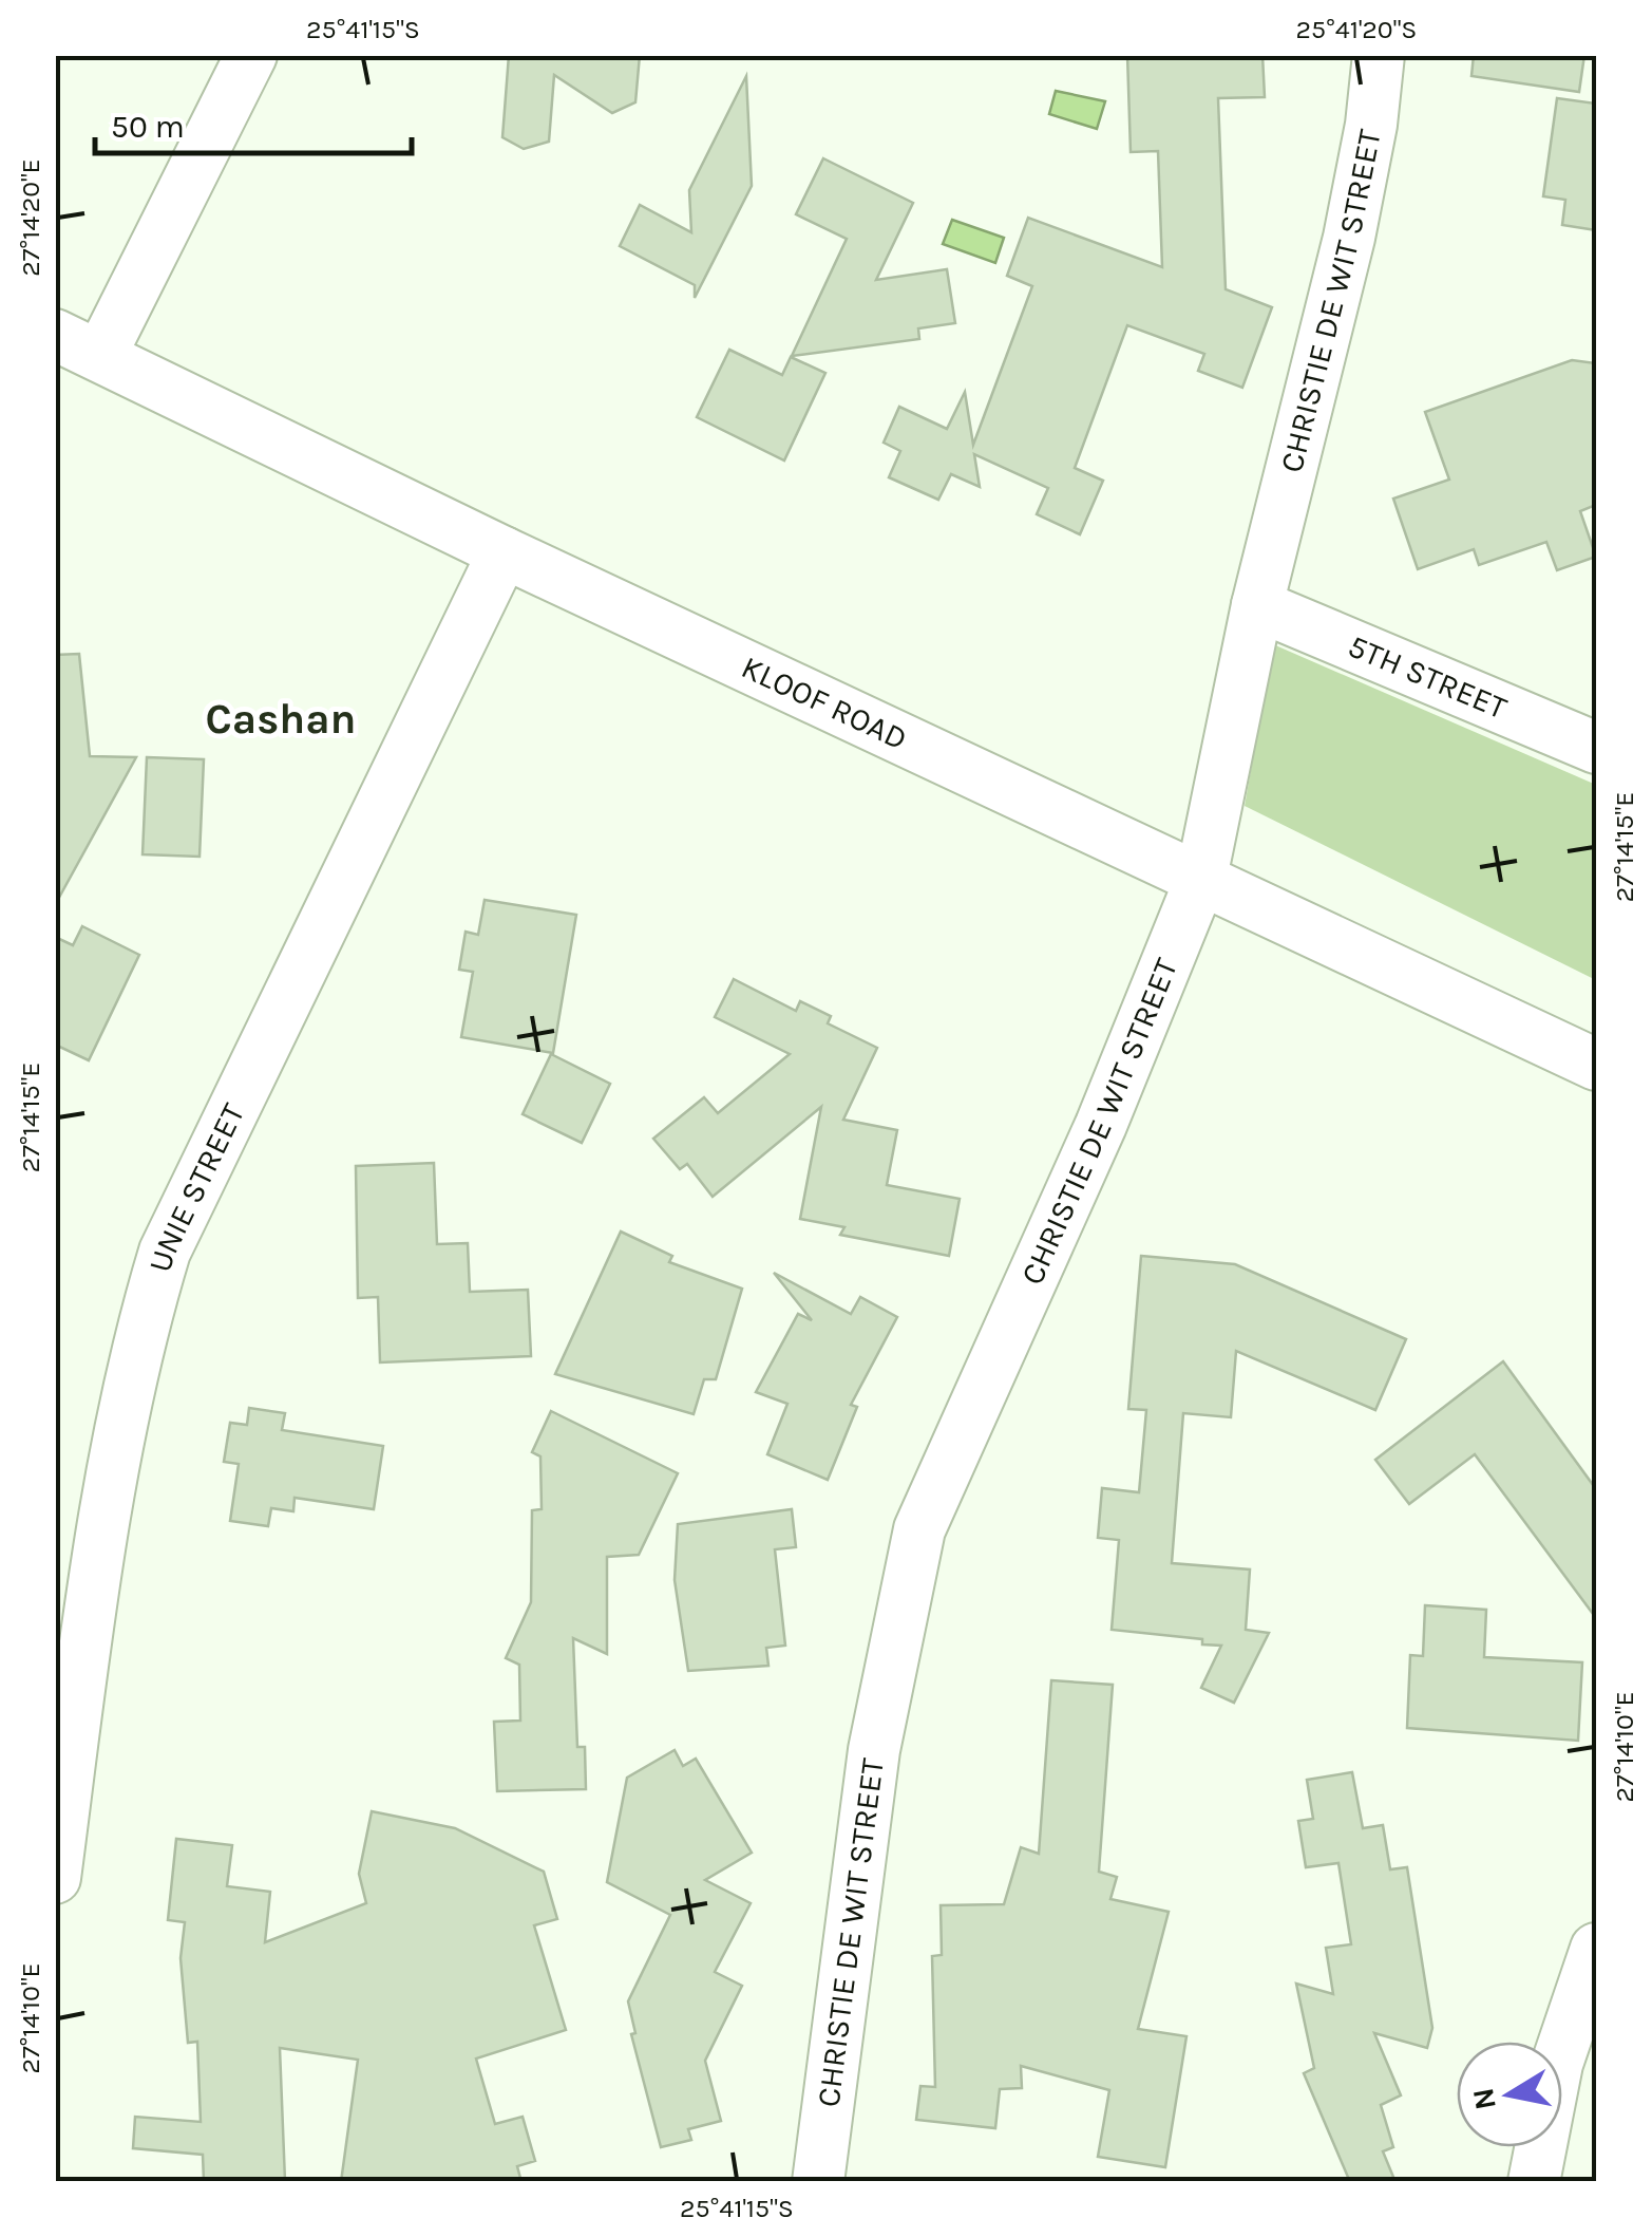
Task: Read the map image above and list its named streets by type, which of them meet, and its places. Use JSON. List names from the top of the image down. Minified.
{"streets":{"street":["CHRISTIE DE WIT STREET","5TH STREET","KLOOF ROAD","UNIE STREET"]},"crossings":[["CHRISTIE DE WIT STREET","5TH STREET"],["CHRISTIE DE WIT STREET","KLOOF ROAD"],["KLOOF ROAD","UNIE STREET"]],"districts":["Cashan"],"scale_bar":"50 m","north":"left","coordinates":["25°41'15\"S","25°41'20\"S","27°14'20\"E","27°14'15\"E","27°14'10\"E"]}
